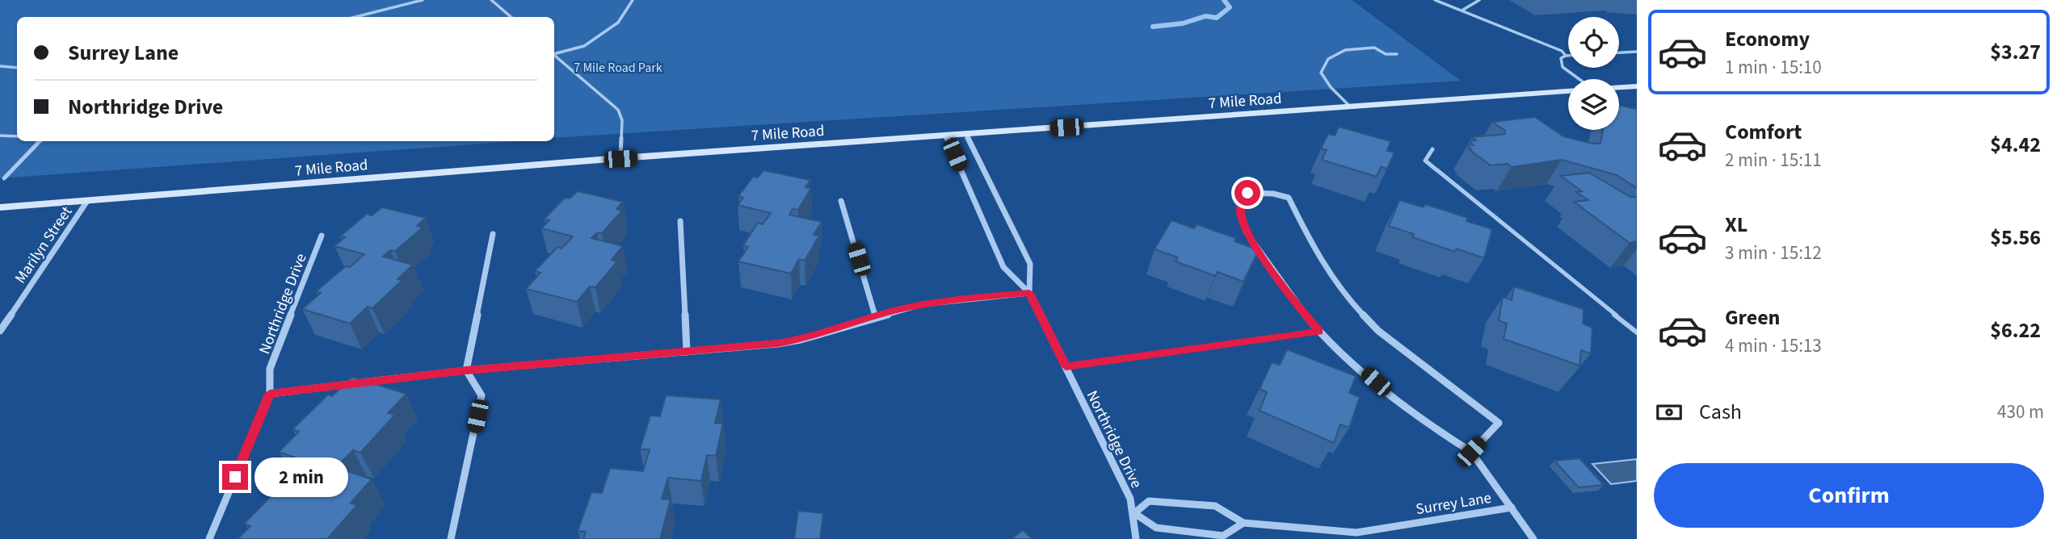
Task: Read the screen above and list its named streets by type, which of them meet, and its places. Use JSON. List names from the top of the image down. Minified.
{"streets":{"street":["7 Mile Road","Marilyn Street","Northridge Drive","Surrey Lane"]},"crossings":[["7 Mile Road","Marilyn Street"],["7 Mile Road","Northridge Drive"],["Northridge Drive","Surrey Lane"]],"parks":["7 Mile Road Park"],"page":{"list":[{"name":"Economy","note":"1 min · 15:10","value":"$3.27"},{"name":"Comfort","note":"2 min · 15:11","value":"$4.42"},{"name":"XL","note":"3 min · 15:12","value":"$5.56"},{"name":"Green","note":"4 min · 15:13","value":"$6.22"}],"banner":["Surrey Lane","Northridge Drive"],"pay":["Cash","430 m"],"buttons":"Confirm","bubble":"2 min"}}
